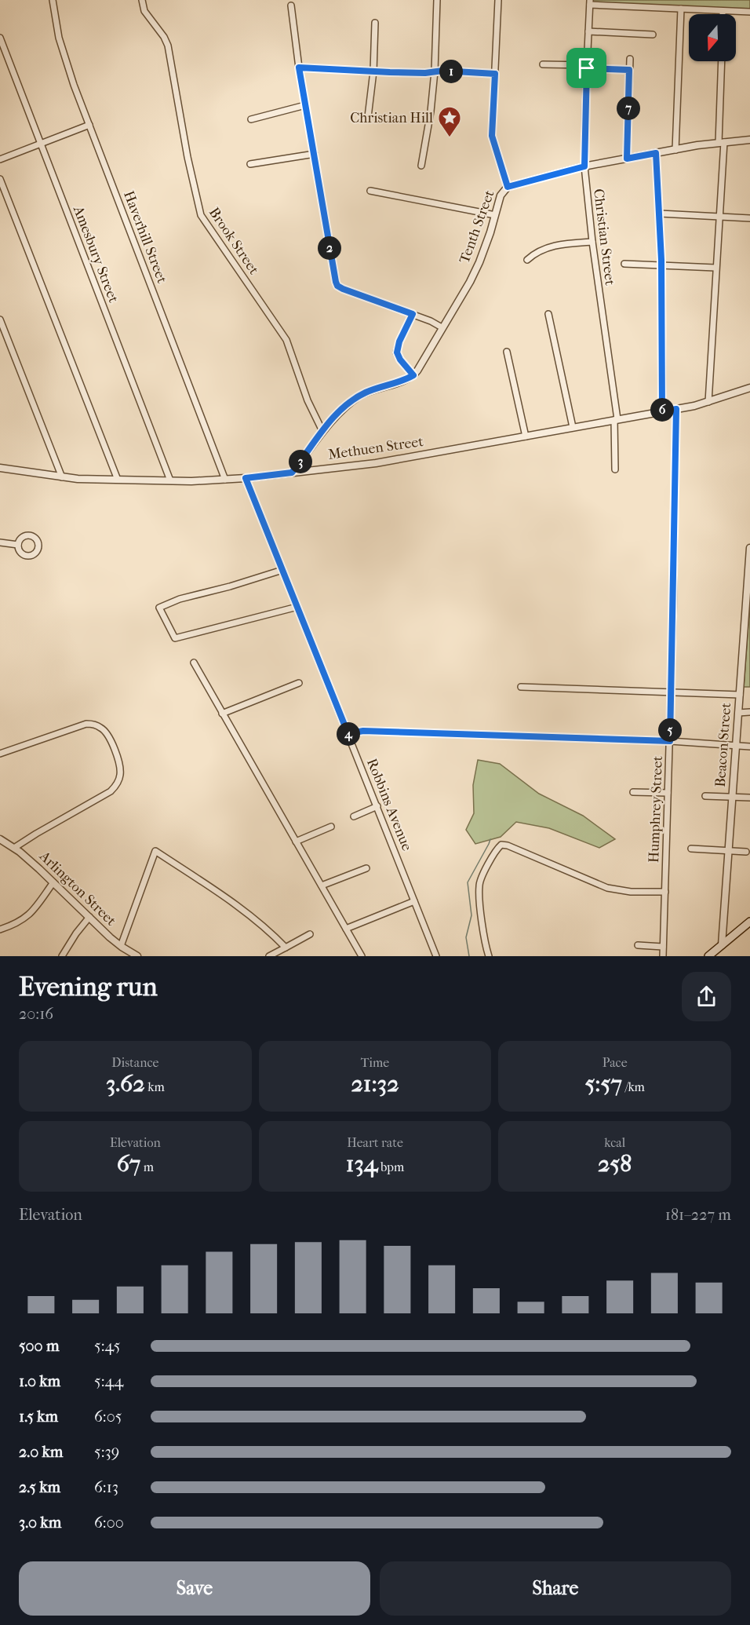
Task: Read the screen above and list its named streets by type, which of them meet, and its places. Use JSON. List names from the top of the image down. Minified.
{"streets":{"street":["Tenth Street","Haverhill Street","Christian Street","Brook Street","Amesbury Street","Methuen Street","Beacon Street","Robbins Avenue","Humphrey Street","Arlington Street"]},"crossings":[["Tenth Street","Christian Street"],["Haverhill Street","Methuen Street"],["Christian Street","Methuen Street"],["Amesbury Street","Methuen Street"],["Methuen Street","Robbins Avenue"],["Methuen Street","Humphrey Street"]],"places":{"place":["Christian Hill"]},"north":"bottom","page":{"pins":["1","7","2","6","3","5","4"],"heading":["Evening run","20:16"],"stats":[["Distance","3.62 km"],["Time","21:32"],["Pace","5:57 /km"],["Elevation","67 m"],["Heart rate","134 bpm"],["kcal","258"]],"chart":["Elevation","181–227 m"],"list":[{"name":"500 m","note":"5:45"},{"name":"1.0 km","note":"5:44"},{"name":"1.5 km","note":"6:05"},{"name":"2.0 km","note":"5:39"},{"name":"2.5 km","note":"6:13"},{"name":"3.0 km","note":"6:00"}],"buttons":["Save","Share"]}}
